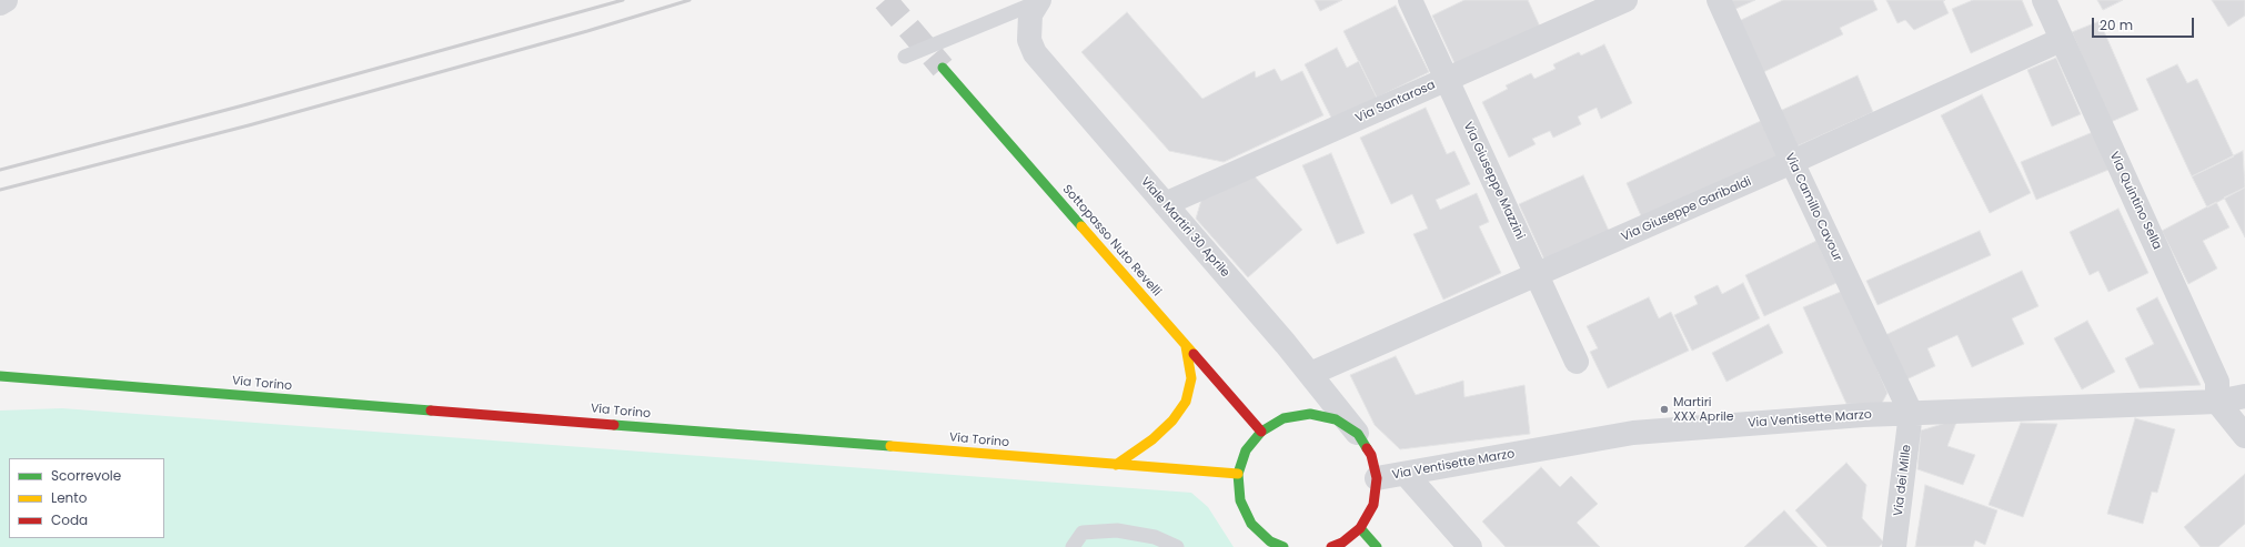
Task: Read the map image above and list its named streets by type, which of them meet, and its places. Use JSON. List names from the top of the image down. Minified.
{"streets":{"street":["Via Santarosa","Via Giuseppe Mazzini","Via Quintino Sella","Via Camillo Cavour","Via Giuseppe Garibaldi","Viale Martiri 30 Aprile","Sottopasso Nuto Revelli","Via Torino","Via Ventisette Marzo","Via dei Mille"]},"crossings":[["Via Santarosa","Via Giuseppe Mazzini"],["Via Santarosa","Viale Martiri 30 Aprile"],["Via Giuseppe Mazzini","Via Giuseppe Garibaldi"],["Via Quintino Sella","Via Giuseppe Garibaldi"],["Via Quintino Sella","Via Ventisette Marzo"],["Via Camillo Cavour","Via Giuseppe Garibaldi"],["Via Camillo Cavour","Via Ventisette Marzo"],["Via Camillo Cavour","Via dei Mille"],["Via Giuseppe Garibaldi","Viale Martiri 30 Aprile"],["Via Ventisette Marzo","Via dei Mille"]],"places":["Martiri XXX Aprile"],"legend":["Scorrevole","Lento","Coda"],"scale_bar":"20 m"}
